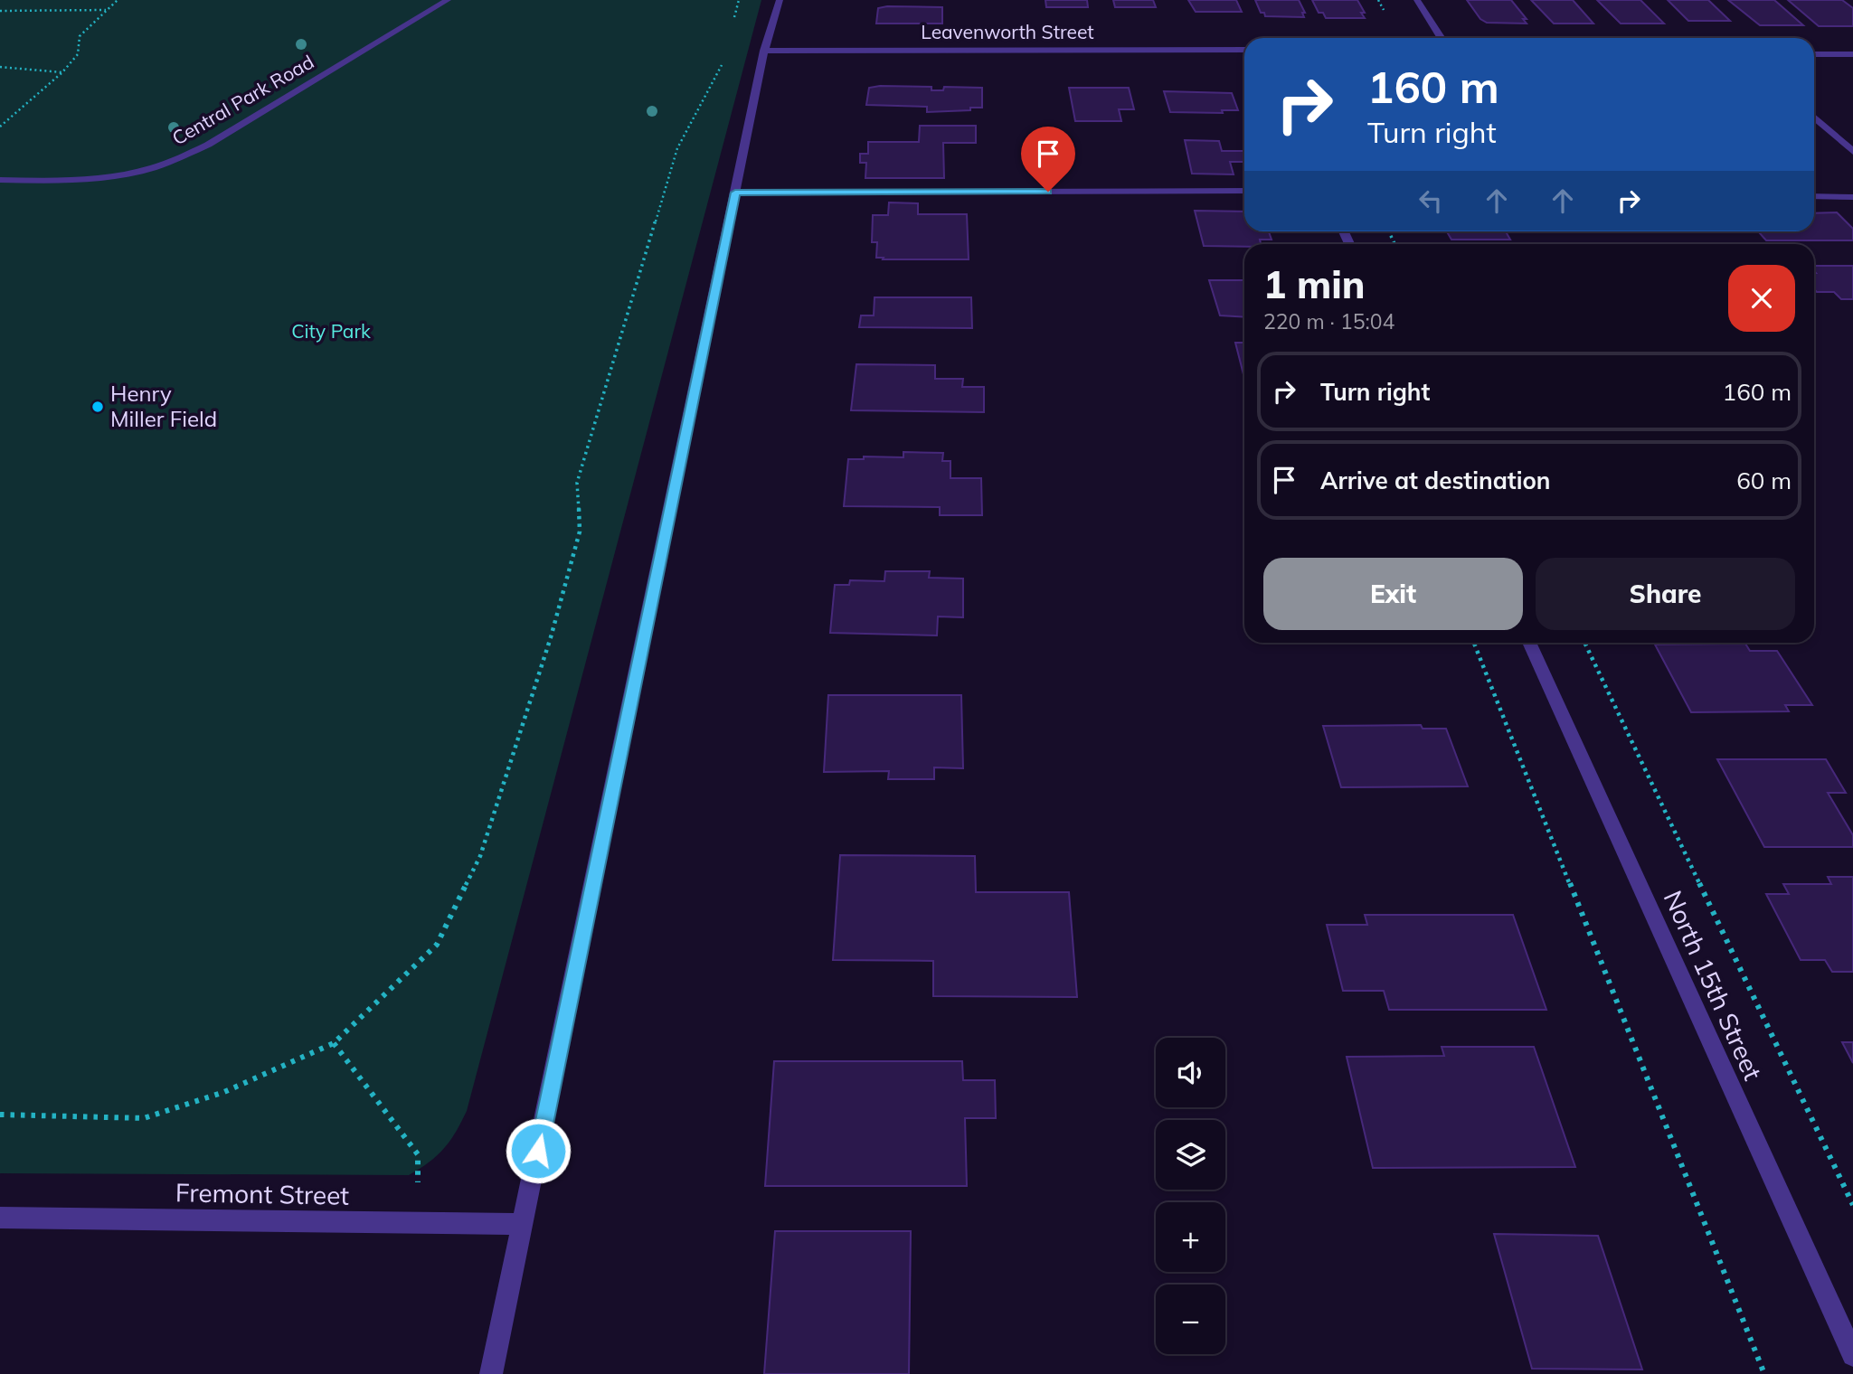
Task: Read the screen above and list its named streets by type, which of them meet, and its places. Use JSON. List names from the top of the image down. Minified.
{"streets":{"street":["Leavenworth Street","Central Park Road","North 15th Street","Fremont Street"]},"parks":["City Park"],"places":["Henry Miller Field"],"page":{"turn":["160 m","Turn right"],"heading":["1 min","220 m · 15:04"],"list":[{"name":"Turn right","value":"160 m"},{"name":"Arrive at destination","value":"60 m"}],"buttons":["Exit","Share"],"map_buttons":["+","−"]}}
